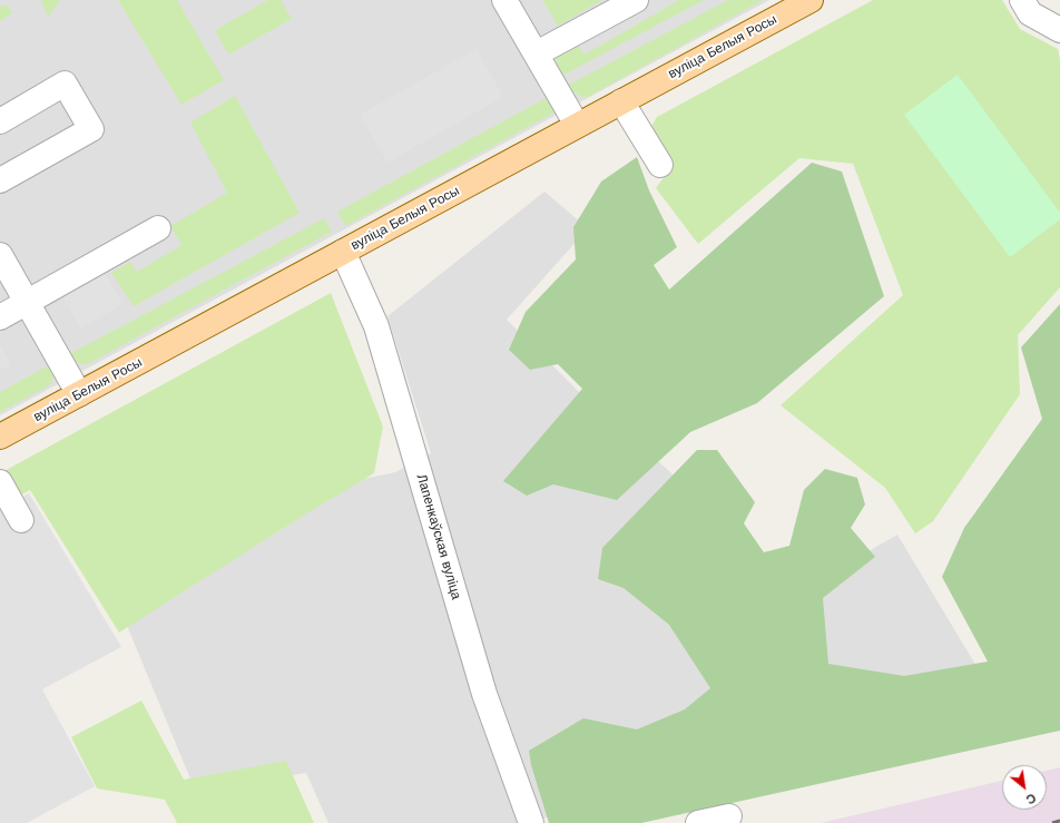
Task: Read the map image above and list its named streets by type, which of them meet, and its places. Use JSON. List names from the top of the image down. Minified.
{"streets":{"main road":["вуліца Белыя Росы"],"street":["Лапенкаўская вуліца"]},"crossings":[["вуліца Белыя Росы","Лапенкаўская вуліца"]],"north":"bottom right"}
